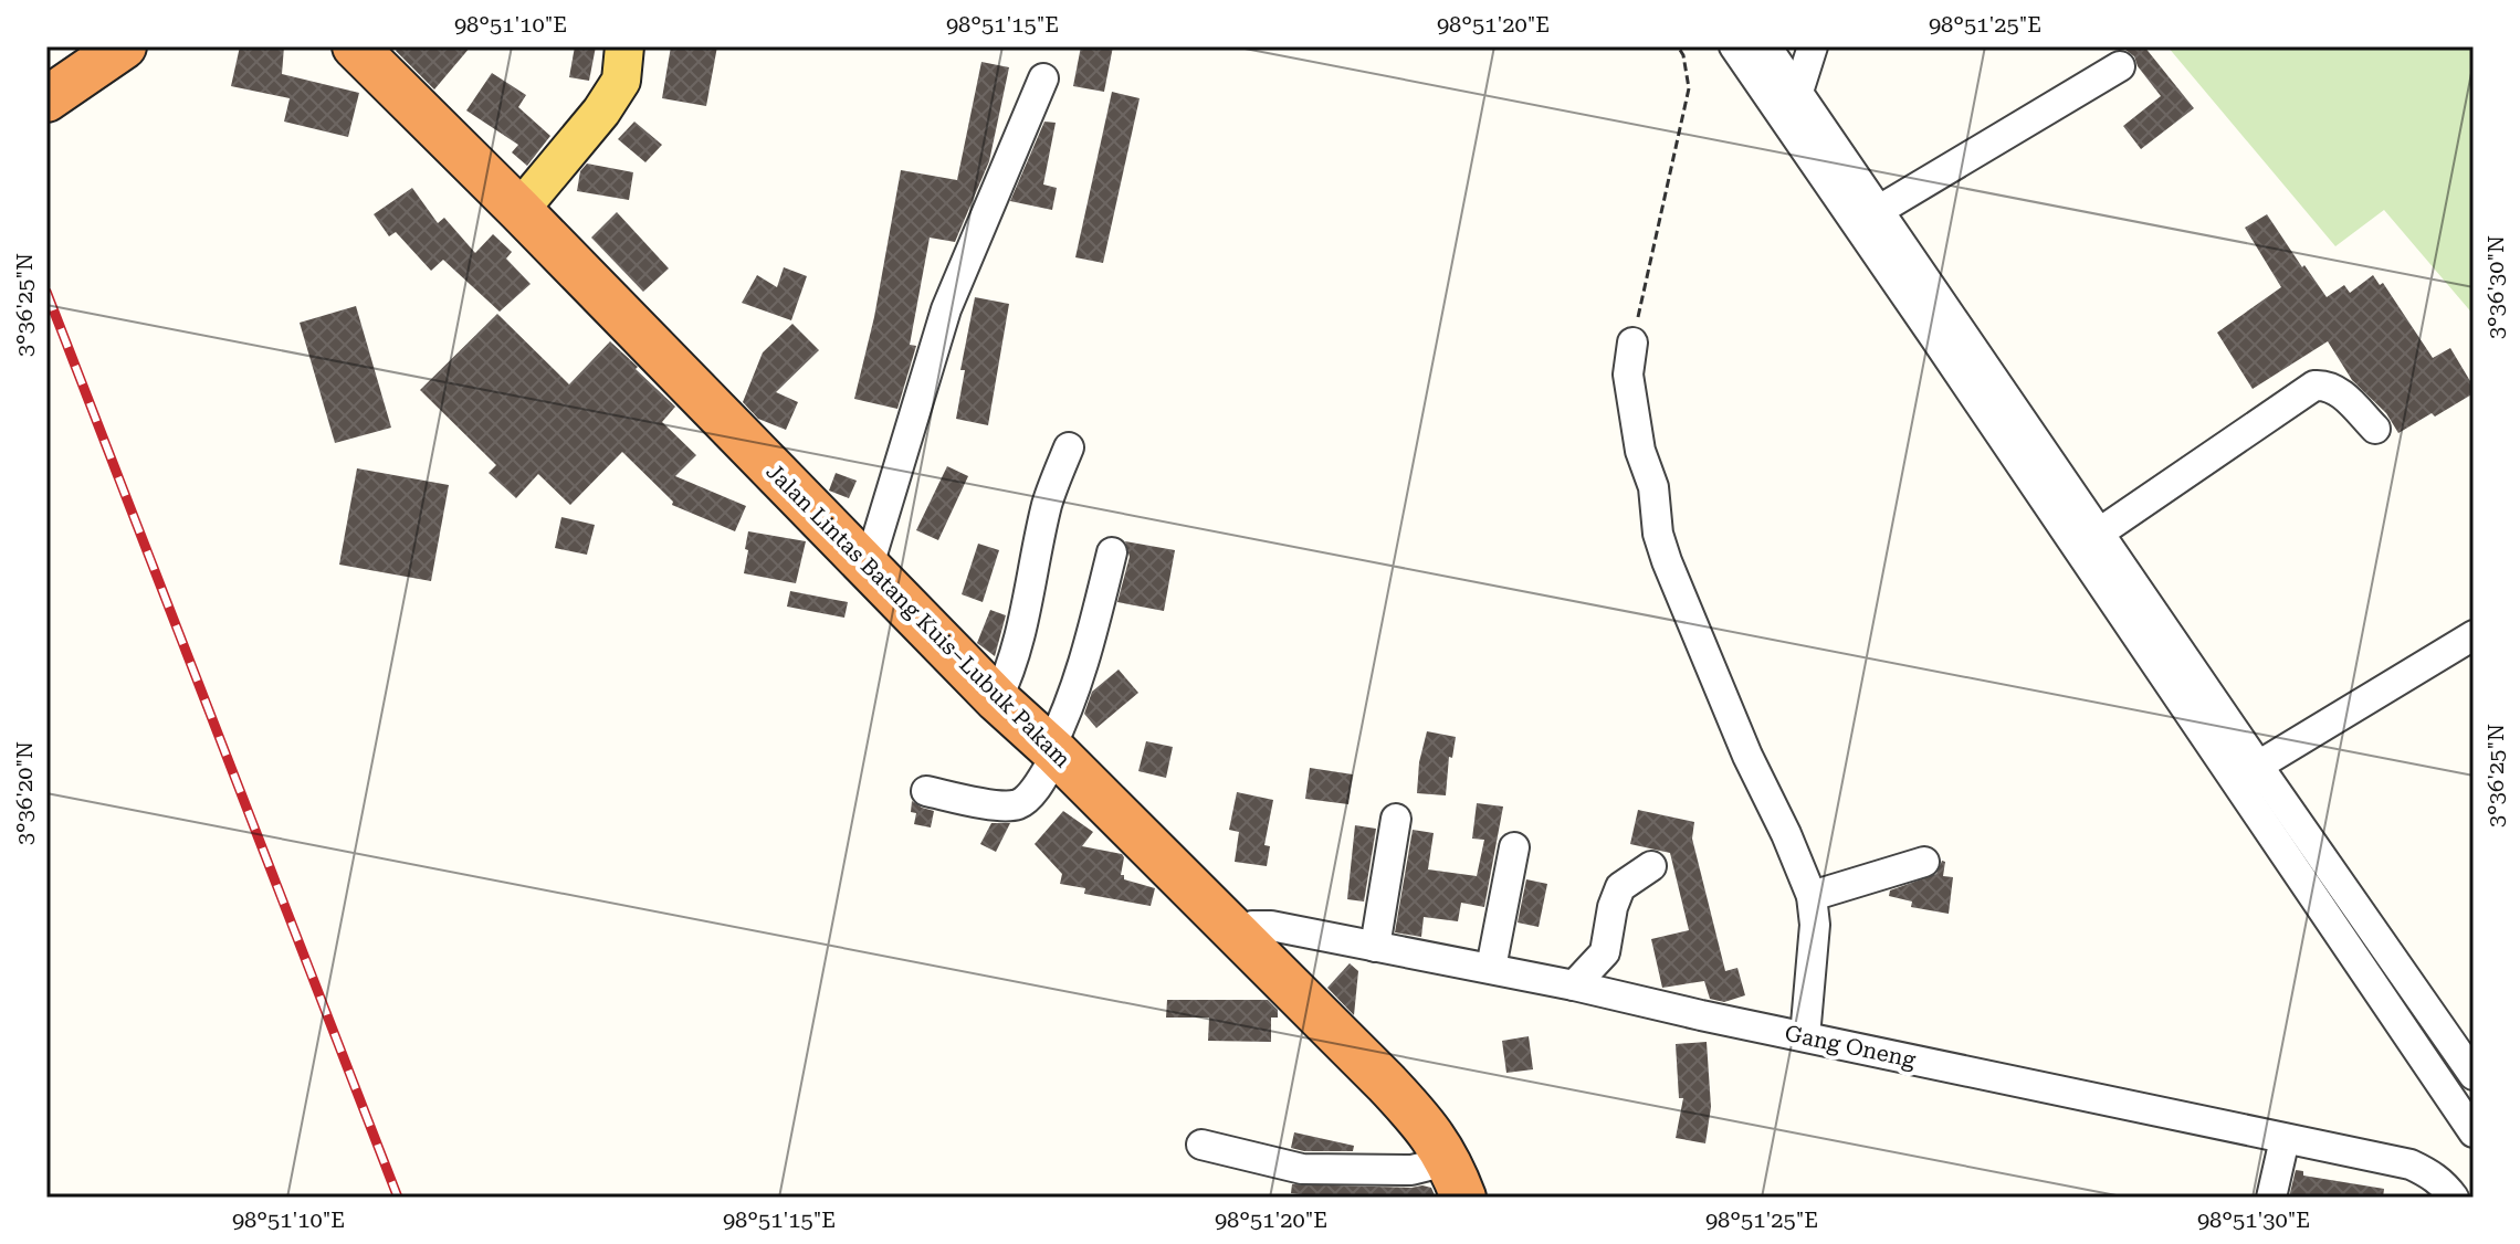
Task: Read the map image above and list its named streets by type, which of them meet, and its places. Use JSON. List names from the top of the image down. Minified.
{"streets":{"highway":["Jalan Lintas Batang Kuis–Lubuk Pakam"],"street":["Gang Oneng"]},"crossings":[["Jalan Lintas Batang Kuis–Lubuk Pakam","Gang Oneng"]],"coordinates":["98°51'10\"E","98°51'15\"E","98°51'20\"E","98°51'25\"E","3°36'30\"N","3°36'25\"N","3°36'20\"N","98°51'30\"E"]}
